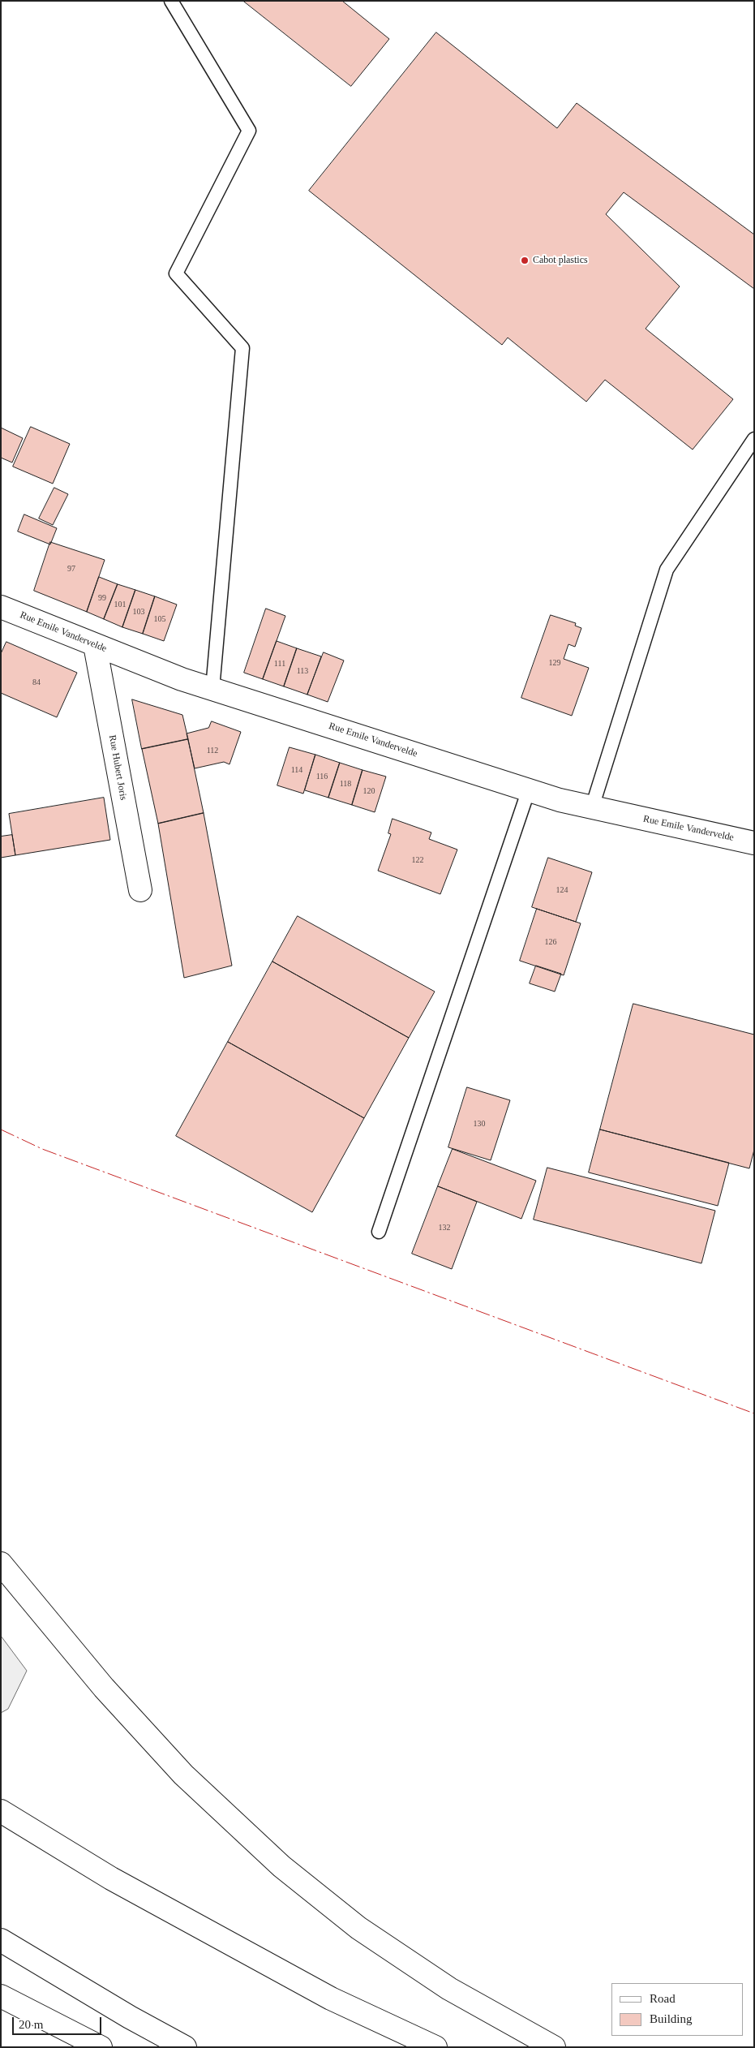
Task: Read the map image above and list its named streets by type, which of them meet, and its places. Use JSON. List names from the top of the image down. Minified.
{"streets":{"main road":["Rue Emile Vandervelde","Rue Hubert Joris"]},"crossings":[["Rue Emile Vandervelde","Rue Hubert Joris"]],"places":["Cabot plastics"],"house_numbers":["97","99","101","103","105","129","111","113","84","112","114","116","118","120","122","124","126","130","132"],"legend":["Road","Building"],"scale_bar":"20 m"}
